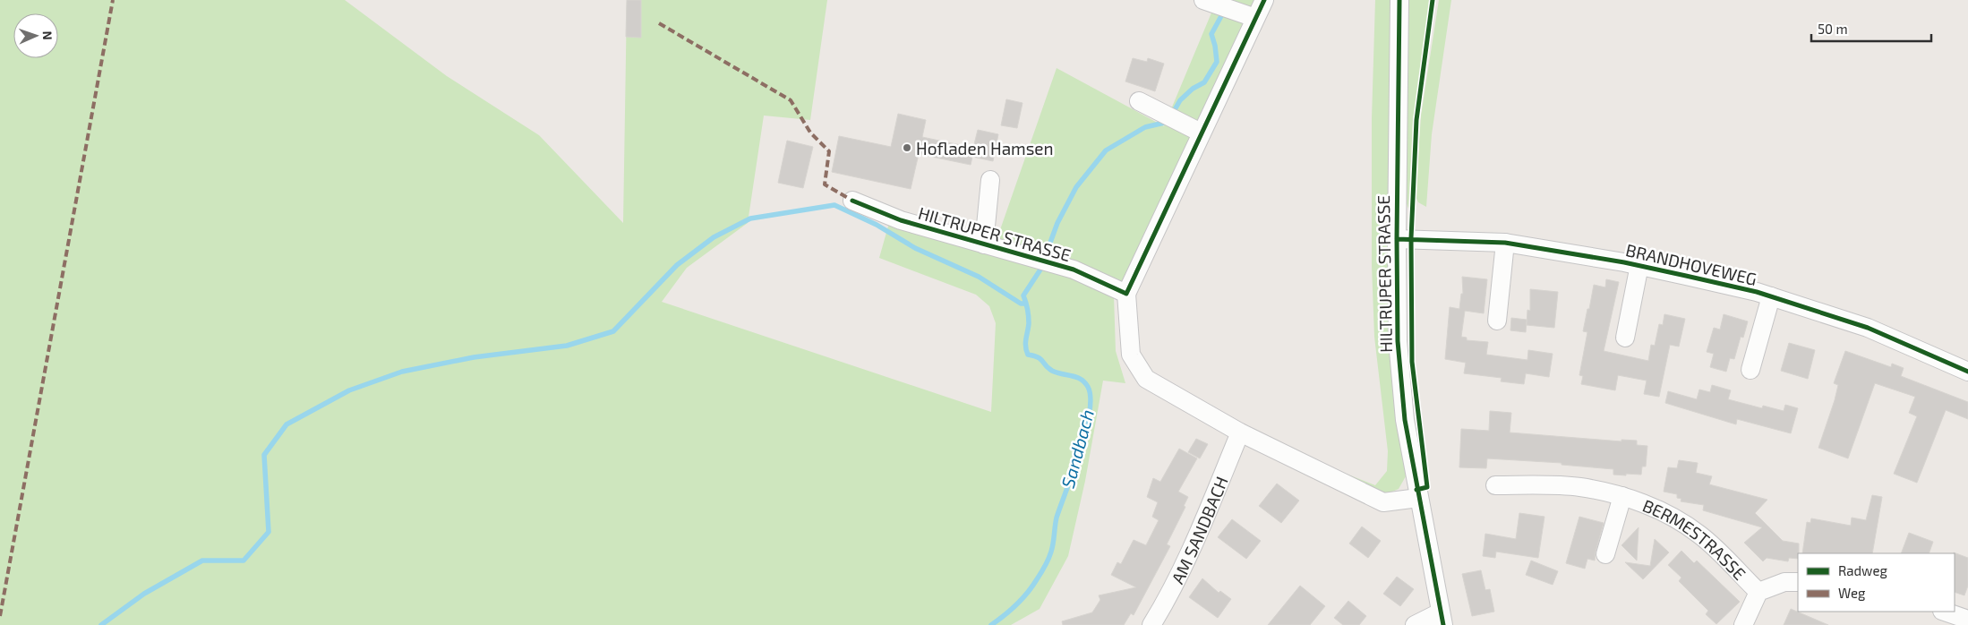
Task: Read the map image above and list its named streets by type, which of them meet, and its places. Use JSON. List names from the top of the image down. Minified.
{"streets":{"street":["HILTRUPER STRASSE","BRANDHOVEWEG","AM SANDBACH","BERMESTRASSE"]},"crossings":[["HILTRUPER STRASSE","BRANDHOVEWEG"]],"water":["Sandbach"],"places":["Hofladen Hamsen"],"legend":["Radweg","Weg"],"scale_bar":"50 m","north":"right"}
